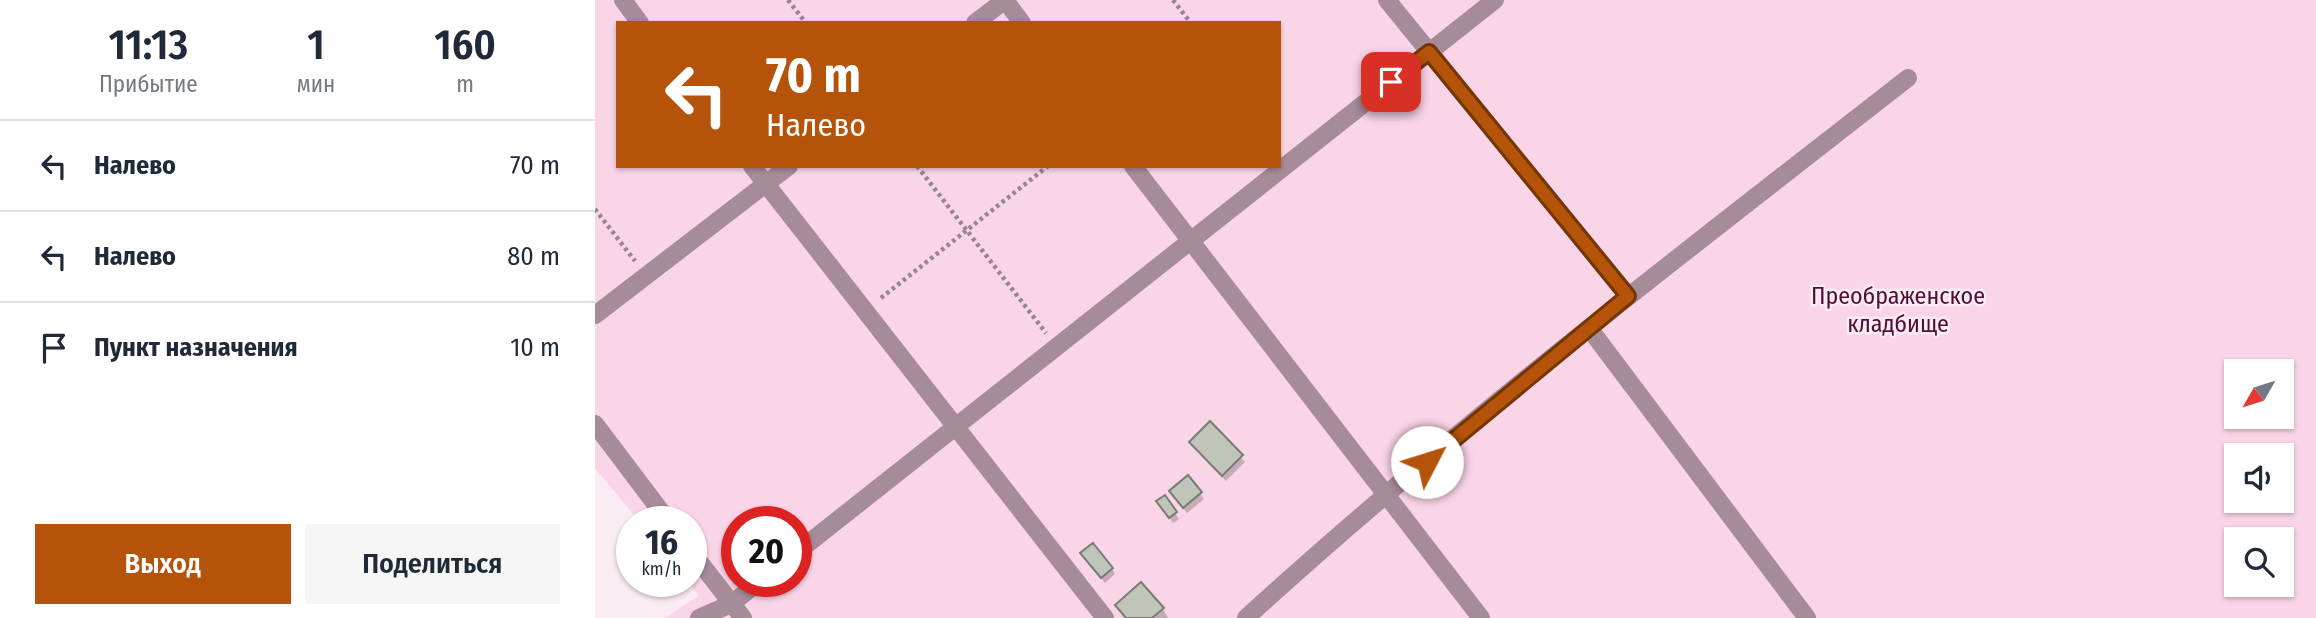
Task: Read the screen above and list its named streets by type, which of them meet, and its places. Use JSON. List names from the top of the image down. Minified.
{"parks":["Преображенское кладбище"],"north":"bottom left","page":{"eta":["11:13","Прибытие","1","мин","160","m"],"turn":["70 m","Налево"],"list":[{"name":"Налево","value":"70 m"},{"name":"Налево","value":"80 m"},{"name":"Пункт назначения","value":"10 m"}],"speed":"16 km/h","limit":"20","buttons":["Выход","Поделиться"]}}
